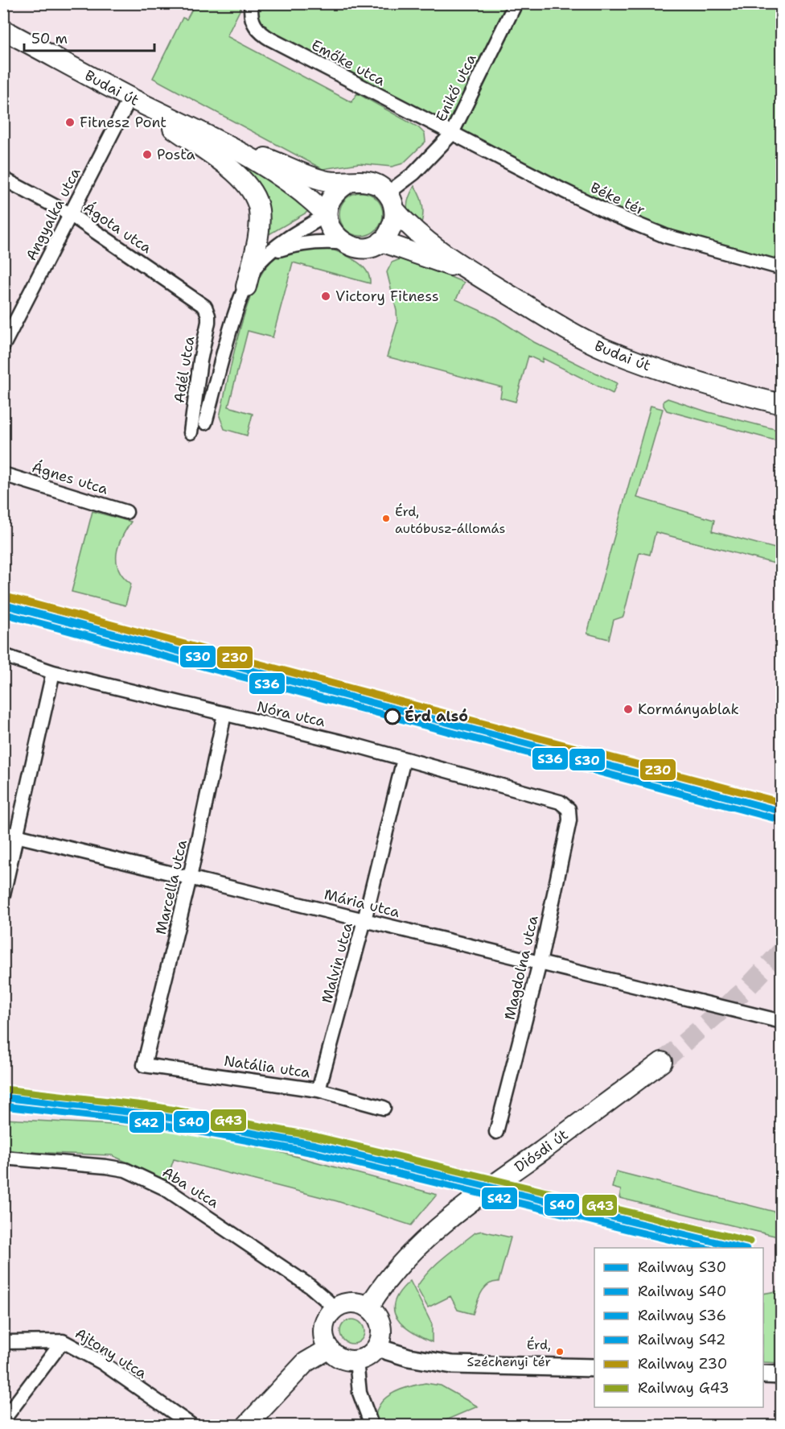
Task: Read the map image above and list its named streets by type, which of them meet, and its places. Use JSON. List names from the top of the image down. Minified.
{"streets":{"main road":["Budai út","Diósdi út"],"street":["Emőke utca","Enikő utca","Béke tér","Angyalka utca","Ágota utca","Adél utca","Ágnes utca","Nóra utca","Marcella utca","Mária utca","Malvin utca","Magdolna utca","Natália utca","Aba utca","Ajtony utca"]},"crossings":[["Emőke utca","Enikő utca"],["Emőke utca","Béke tér"],["Budai út","Enikő utca"],["Budai út","Angyalka utca"],["Enikő utca","Béke tér"],["Angyalka utca","Ágota utca"],["Ágota utca","Adél utca"],["Nóra utca","Marcella utca"],["Nóra utca","Malvin utca"],["Nóra utca","Magdolna utca"],["Marcella utca","Mária utca"],["Marcella utca","Natália utca"],["Mária utca","Malvin utca"],["Mária utca","Magdolna utca"],["Malvin utca","Natália utca"],["Diósdi út","Aba utca"]],"places":["Fitnesz Pont","Posta","Victory Fitness","Érd, autóbusz-állomás","Kormányablak","Érd alsó","Érd, Széchenyi tér"],"lines":["rail line Z30","rail line S30","rail line S36","rail line G43","rail line S40","rail line S42"],"legend":["Railway S30","Railway S40","Railway S36","Railway S42","Railway Z30","Railway G43"],"scale_bar":"50 m"}
